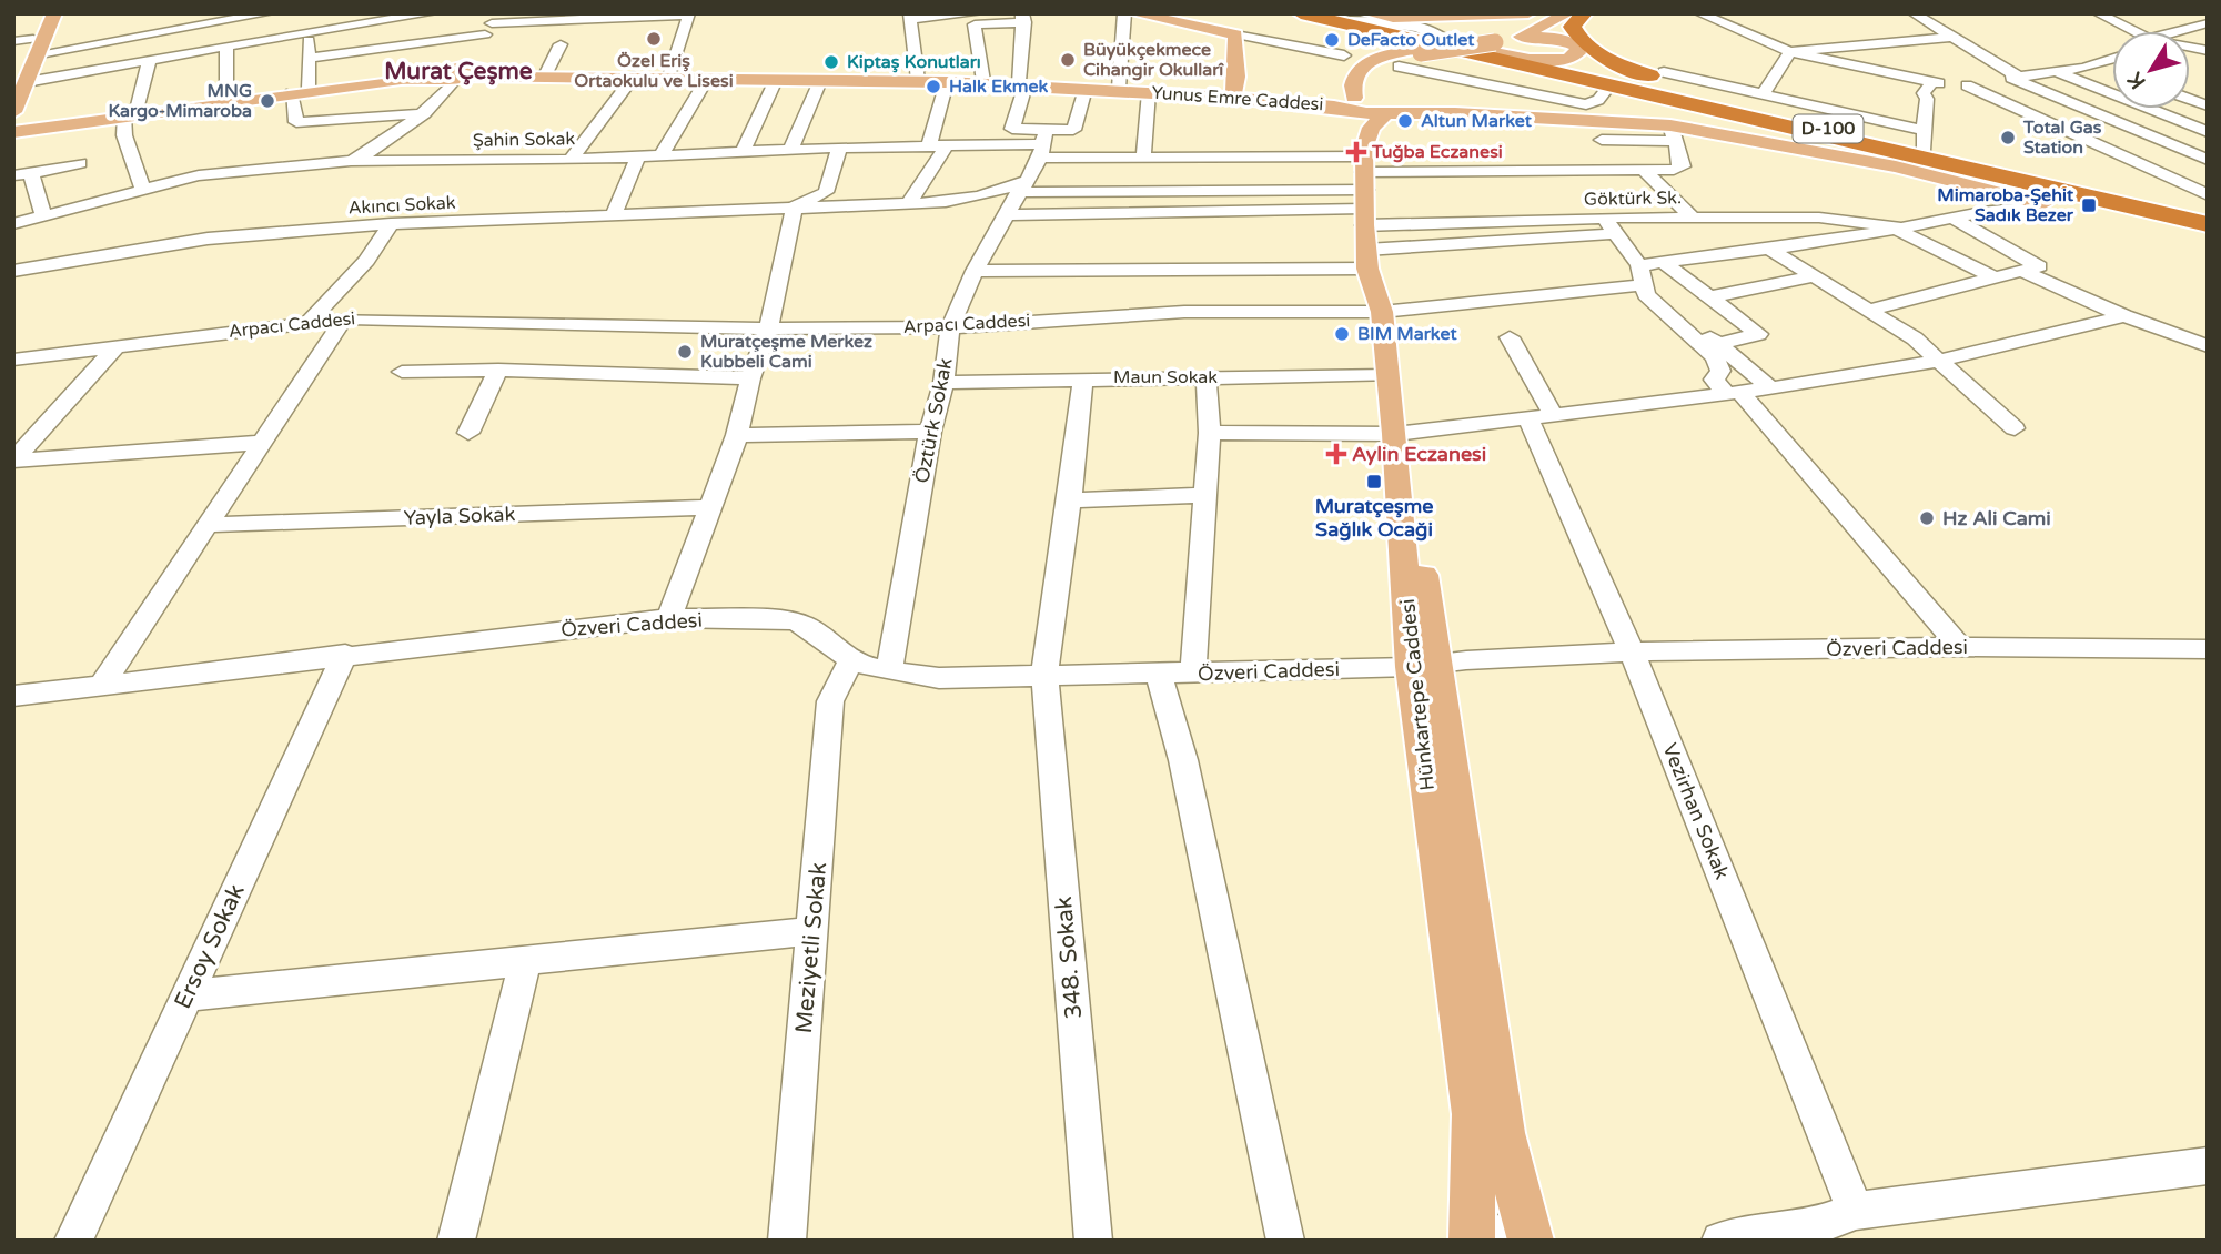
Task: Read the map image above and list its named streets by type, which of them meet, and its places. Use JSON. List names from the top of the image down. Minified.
{"streets":{"highway":["D-100"],"main road":["Yunus Emre Caddesi","Hünkartepe Caddesi"],"street":["Şahin Sokak","Göktürk Sk.","Akıncı Sokak","Arpacı Caddesi","Maun Sokak","Öztürk Sokak","Yayla Sokak","Özveri Caddesi","Vezirhan Sokak","Ersoy Sokak","Meziyetli Sokak","348. Sokak"]},"crossings":[["Şahin Sokak","Öztürk Sokak"],["Göktürk Sk.","Hünkartepe Caddesi"],["Arpacı Caddesi","Öztürk Sokak"],["Arpacı Caddesi","Hünkartepe Caddesi"],["Maun Sokak","Öztürk Sokak"],["Maun Sokak","Hünkartepe Caddesi"],["Maun Sokak","348. Sokak"],["Öztürk Sokak","Özveri Caddesi"],["Özveri Caddesi","Hünkartepe Caddesi"],["Özveri Caddesi","Vezirhan Sokak"],["Özveri Caddesi","Ersoy Sokak"],["Özveri Caddesi","Meziyetli Sokak"],["Özveri Caddesi","348. Sokak"]],"districts":["Murat Çeşme"],"places":{"other":["Özel Eriş Ortaokulu ve Lisesi","DeFacto Outlet","Büyükçekmece Cihangir Okullarî","Kiptaş Konutları","Halk Ekmek","MNG Kargo-Mimaroba","Altun Market","Total Gas Station","BIM Market","Muratçeşme Merkez Kubbeli Cami","Hz Ali Cami"],"health":["Tuğba Eczanesi","Aylin Eczanesi"],"transit":["Mimaroba-Şehit Sadık Bezer","Muratçeşme Sağlık Ocaği"]},"north":"bottom left"}
